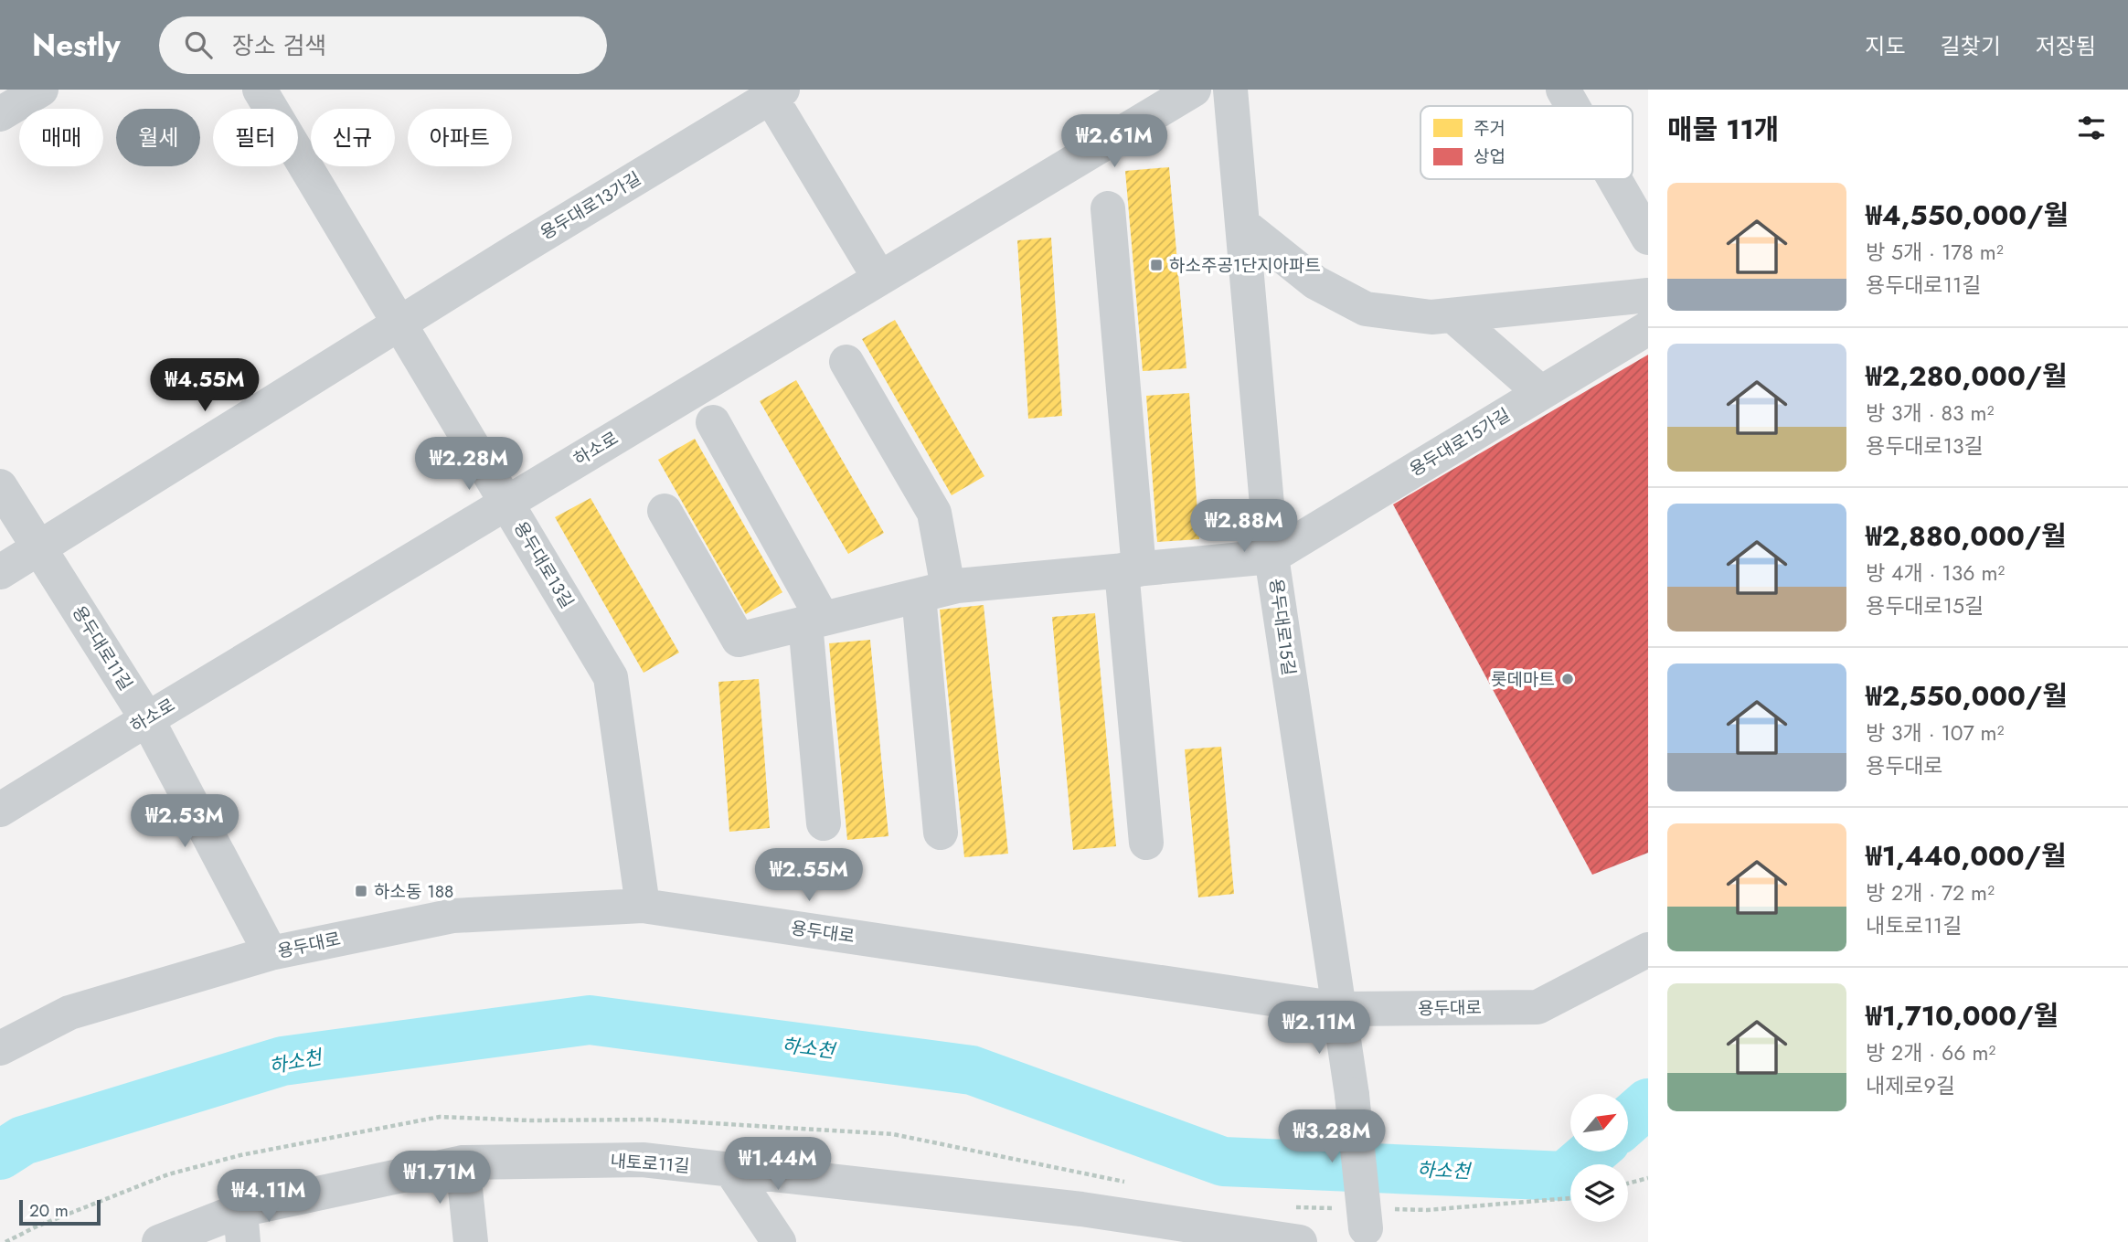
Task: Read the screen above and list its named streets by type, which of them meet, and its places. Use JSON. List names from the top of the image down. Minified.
{"streets":{"street":["용두대로13가길","용두대로15가길","하소로","용두대로13길","용두대로15길","용두대로11길","용두대로","내토로11길"]},"crossings":[["용두대로13가길","용두대로13길"],["용두대로15가길","용두대로15길"],["하소로","용두대로13길"],["하소로","용두대로11길"],["용두대로13길","용두대로"],["용두대로15길","용두대로"],["용두대로11길","용두대로"]],"water":["하소천"],"places":{"transit":["하소주공1단지아파트","하소동 188"],"other":["롯데마트"]},"legend":["주거","상업"],"scale_bar":"20 m","north":"top right","page":{"header":"Nestly","search":"장소 검색","nav":["지도","길찾기","저장됨"],"heading":"매물 11개","chip":["매매","월세","필터","신규","아파트"],"price":["₩2.61M","₩4.55M","₩2.28M","₩2.88M","₩2.53M","₩2.55M","₩2.11M","₩3.28M","₩1.44M","₩1.71M","₩4.11M"],"list":[{"name":"₩4,550,000/월","note":"방 5개 · 178 m² · 용두대로11길"},{"name":"₩2,280,000/월","note":"방 3개 · 83 m² · 용두대로13길"},{"name":"₩2,880,000/월","note":"방 4개 · 136 m² · 용두대로15길"},{"name":"₩2,550,000/월","note":"방 3개 · 107 m² · 용두대로"},{"name":"₩1,440,000/월","note":"방 2개 · 72 m² · 내토로11길"},{"name":"₩1,710,000/월","note":"방 2개 · 66 m² · 내제로9길"}],"scale":"20 m"}}
